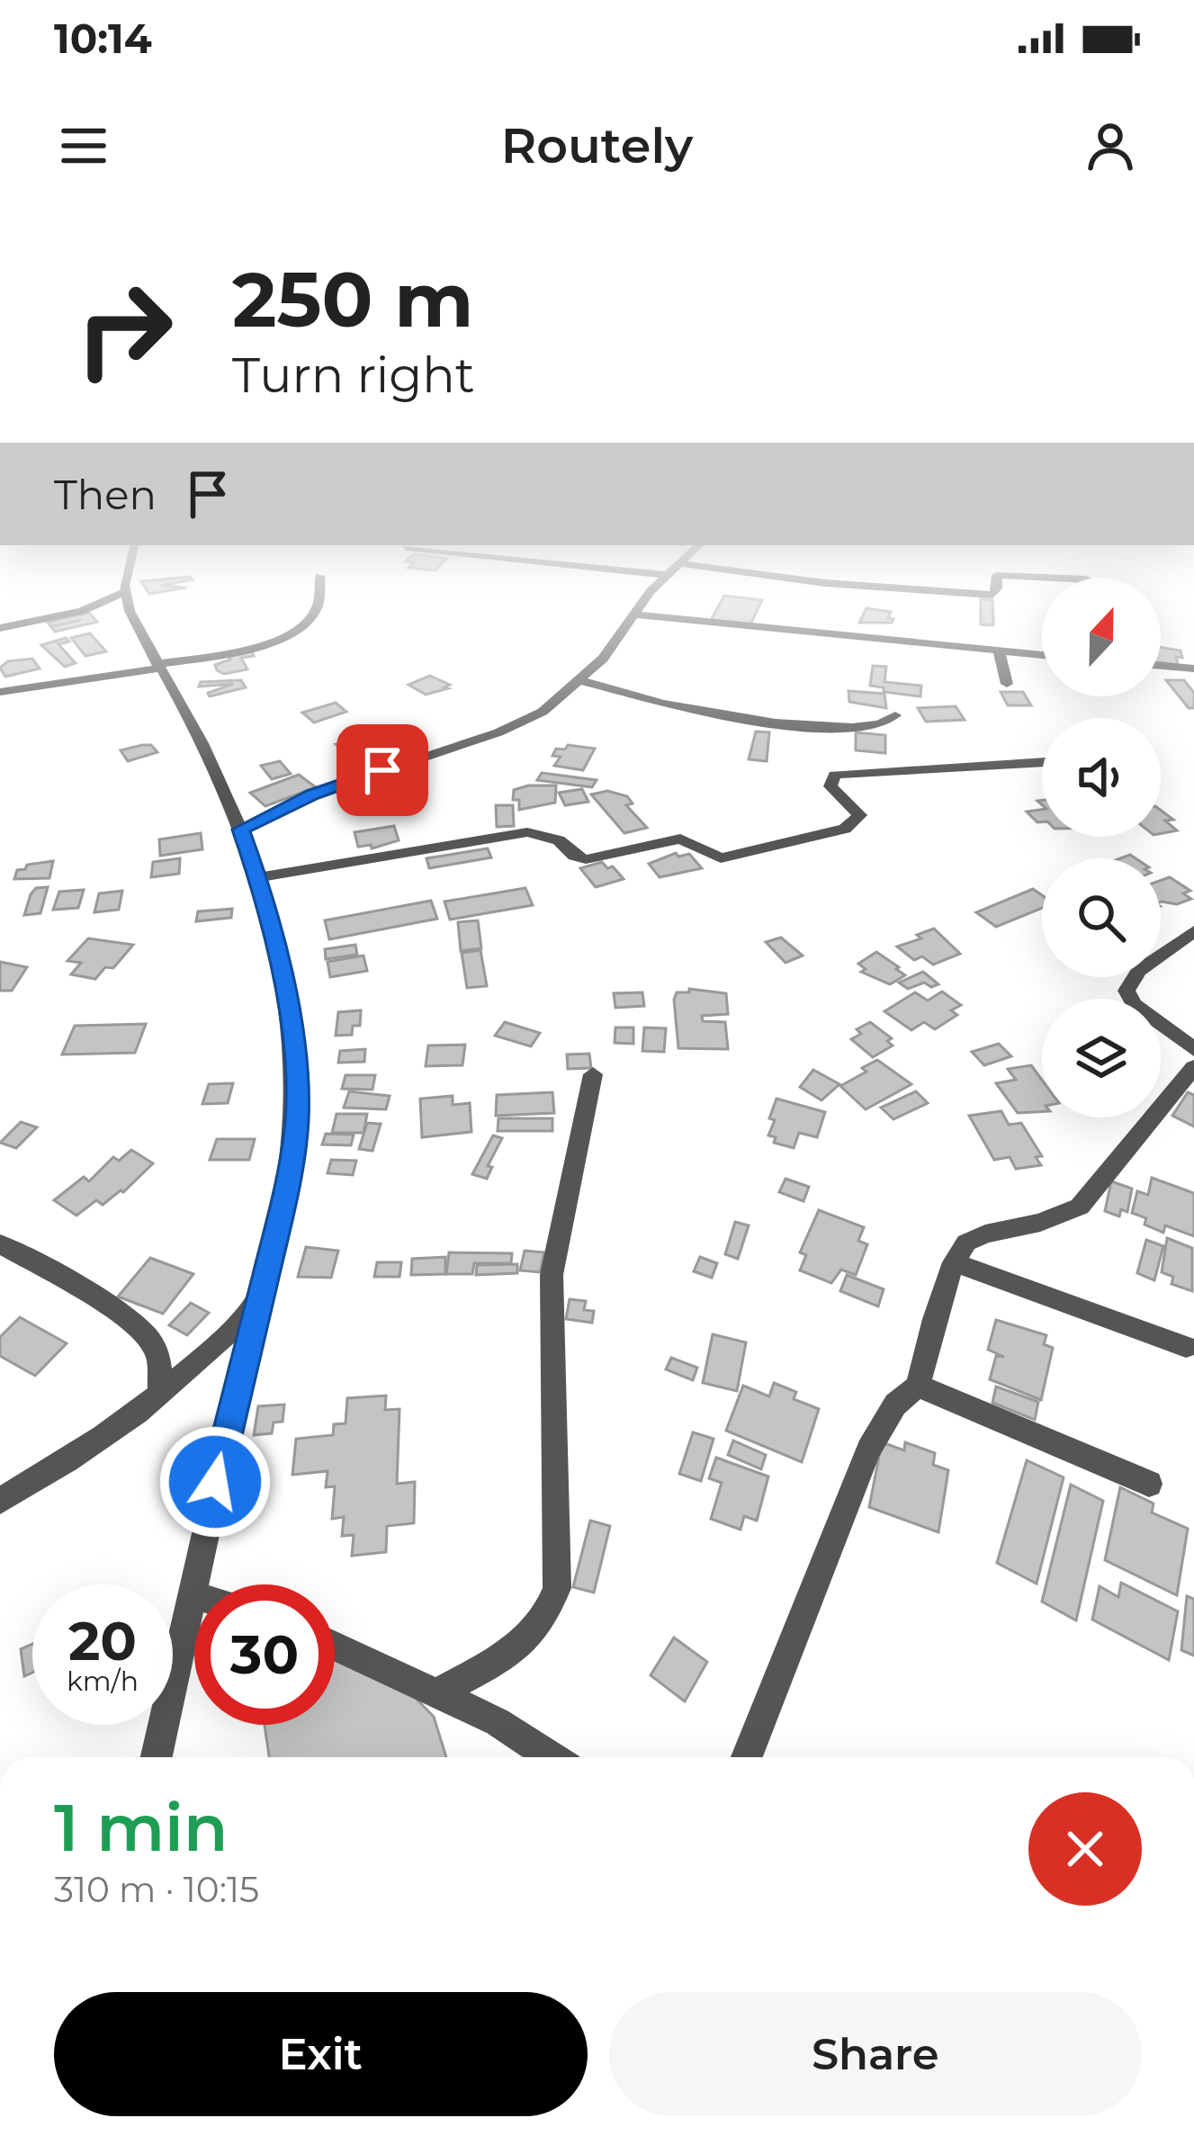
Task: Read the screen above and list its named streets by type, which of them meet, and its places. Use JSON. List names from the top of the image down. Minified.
{"north":"top","page":{"status":"10:14","header":"Routely","turn":["250 m","Turn right"],"then":"Then","speed":"20 km/h","limit":"30","heading":["1 min","310 m · 10:15"],"buttons":["Exit","Share"]}}
